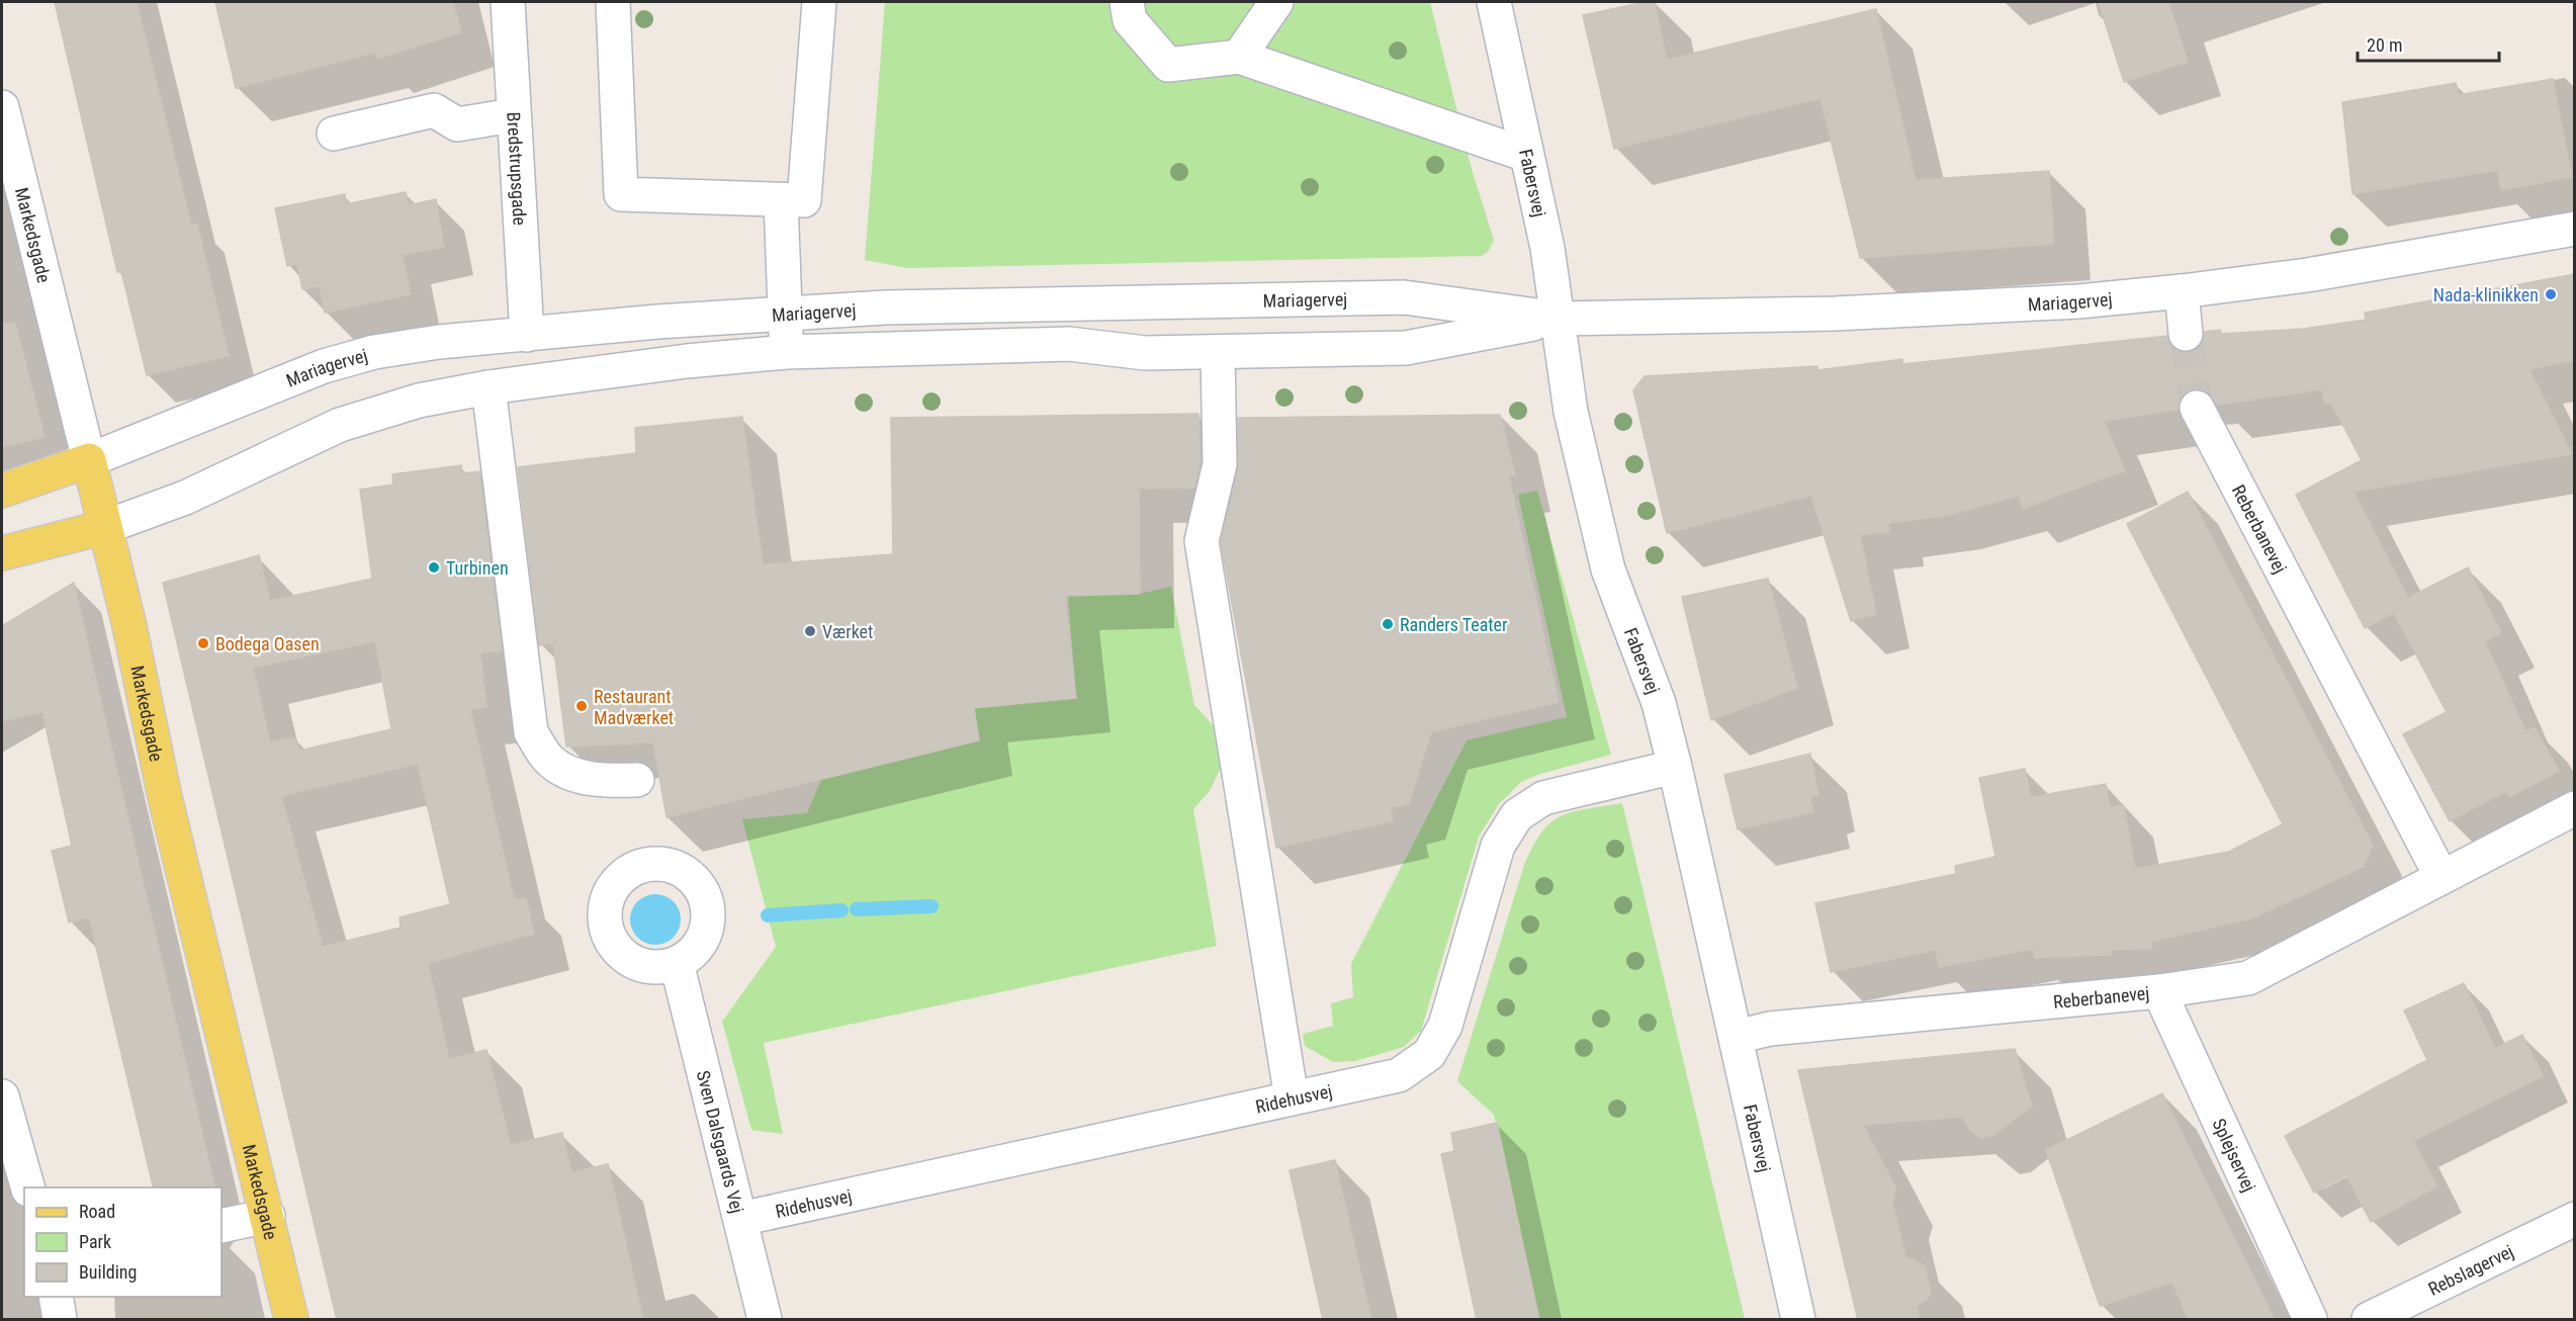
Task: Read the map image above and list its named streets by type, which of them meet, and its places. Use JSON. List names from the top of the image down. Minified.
{"streets":{"main road":["Markedsgade"],"street":["Bredstrupsgade","Fabersvej","Mariagervej","Reberbanevej","Ridehusvej","Sven Dalsgaards Vej","Splejservej","Rebslagervej"]},"crossings":[["Bredstrupsgade","Mariagervej"],["Fabersvej","Mariagervej"],["Fabersvej","Reberbanevej"],["Fabersvej","Ridehusvej"],["Markedsgade","Mariagervej"],["Reberbanevej","Splejservej"],["Ridehusvej","Sven Dalsgaards Vej"]],"places":["Nada-klinikken","Turbinen","Randers Teater","Værket","Bodega Oasen","Restaurant Madværket"],"legend":["Road","Park","Building"],"scale_bar":"20 m"}
